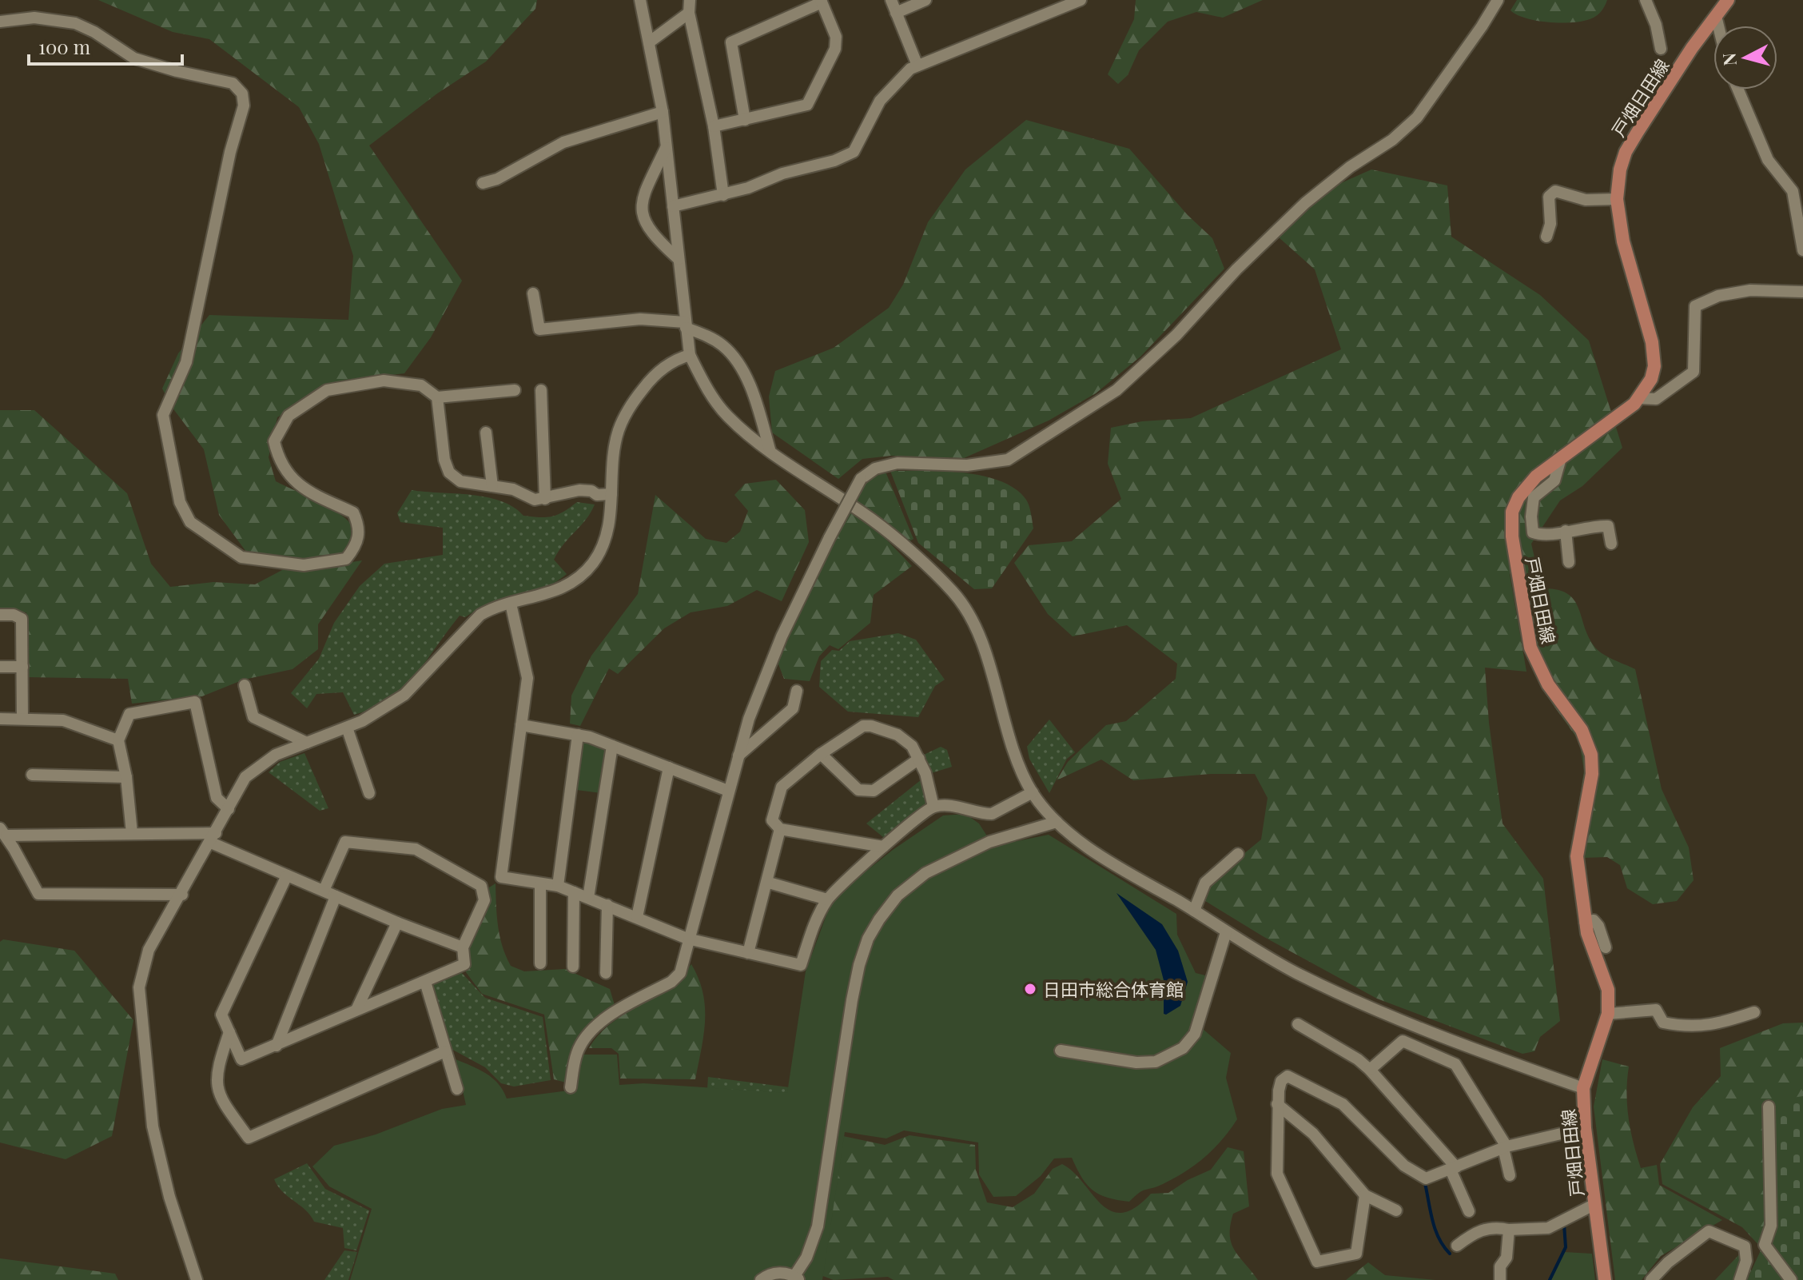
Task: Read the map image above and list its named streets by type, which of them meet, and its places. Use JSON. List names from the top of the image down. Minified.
{"streets":{"main road":["戸畑日田線"]},"places":["日田市総合体育館"],"scale_bar":"100 m","north":"left"}
